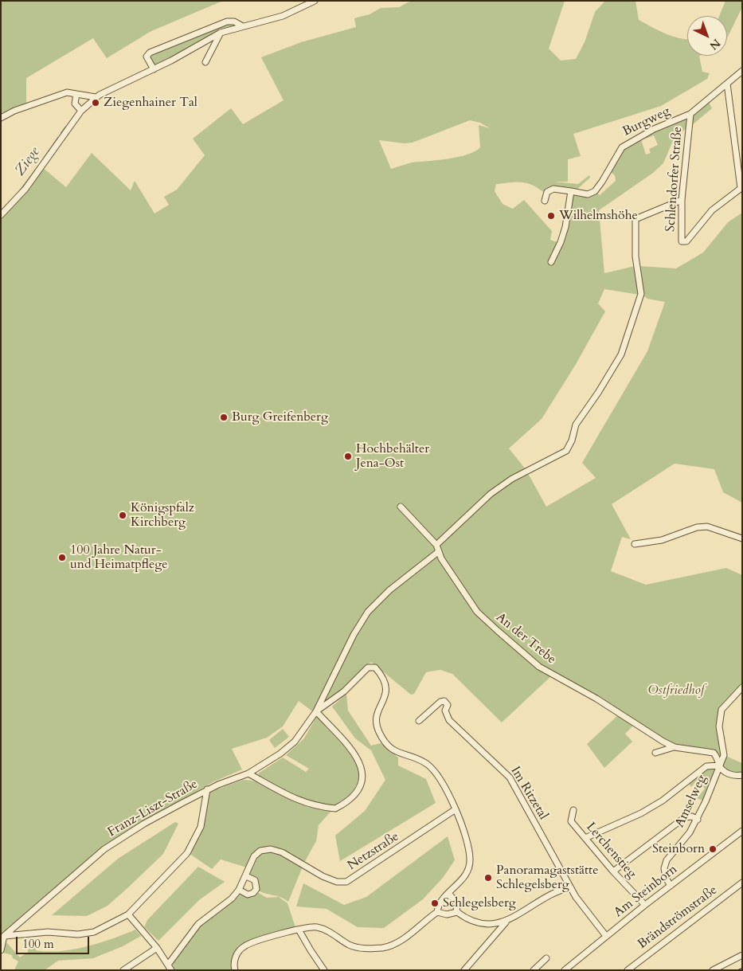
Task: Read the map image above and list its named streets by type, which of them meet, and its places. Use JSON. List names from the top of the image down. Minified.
{"streets":{"street":["Burgweg","Schlendorfer Straße","An der Trebe","Im Ritzetal","Amselweg","Franz-Liszt-Straße","Lerchenstieg","Netzstraße","Am Steinborn","Brändströmstraße"]},"crossings":[["Burgweg","Schlendorfer Straße"],["An der Trebe","Amselweg"],["Im Ritzetal","Am Steinborn"],["Amselweg","Am Steinborn"]],"water":["Ziege"],"parks":["Ostfriedhof"],"places":["Ziegenhainer Tal","Wilhelmshöhe","Burg Greifenberg","Hochbehälter Jena-Ost","Königspfalz Kirchberg","100 Jahre Natur- und Heimatpflege","Steinborn","Panoramagaststätte Schlegelsberg","Schlegelsberg"],"scale_bar":"100 m","north":"bottom right"}
